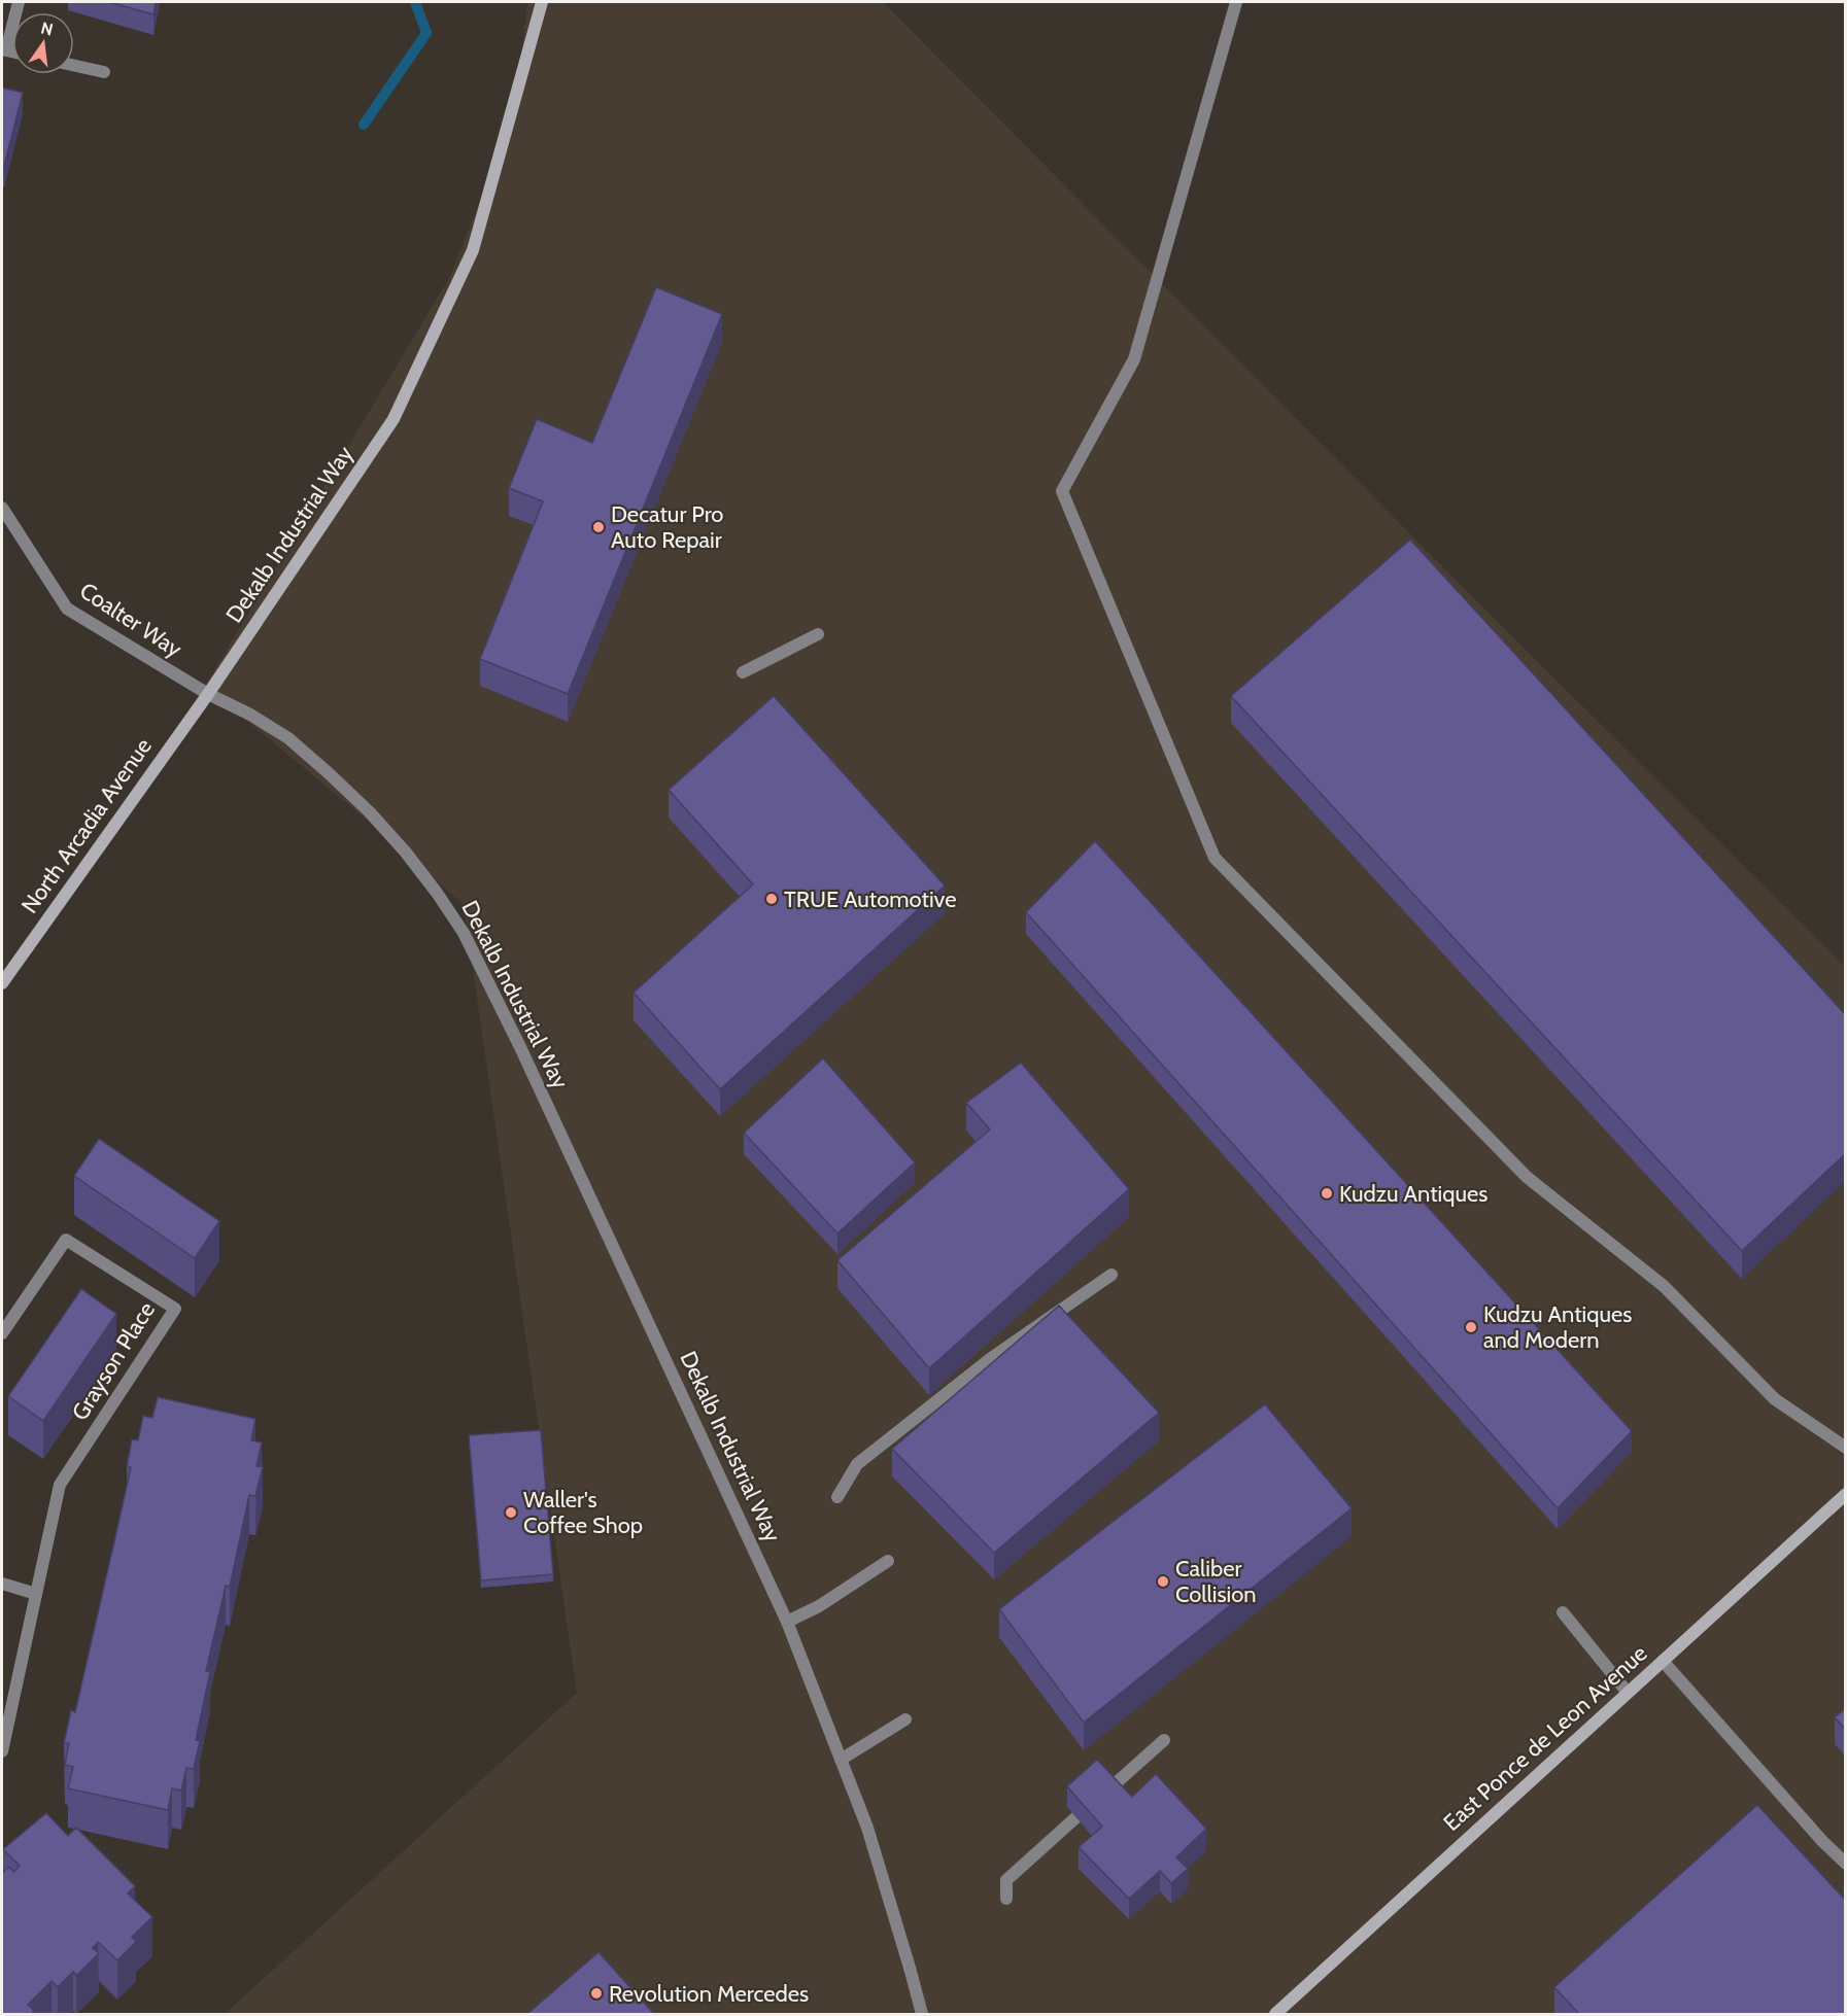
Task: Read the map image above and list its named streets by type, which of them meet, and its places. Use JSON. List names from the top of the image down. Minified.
{"streets":{"main road":["Dekalb Industrial Way","North Arcadia Avenue","East Ponce de Leon Avenue"],"street":["Coalter Way","Grayson Place"]},"crossings":[["Dekalb Industrial Way","Coalter Way"],["Dekalb Industrial Way","North Arcadia Avenue"],["Coalter Way","North Arcadia Avenue"]],"places":["Decatur Pro Auto Repair","TRUE Automotive","Kudzu Antiques","Kudzu Antiques and Modern","Waller's Coffee Shop","Caliber Collision","Revolution Mercedes"],"north":"top"}
